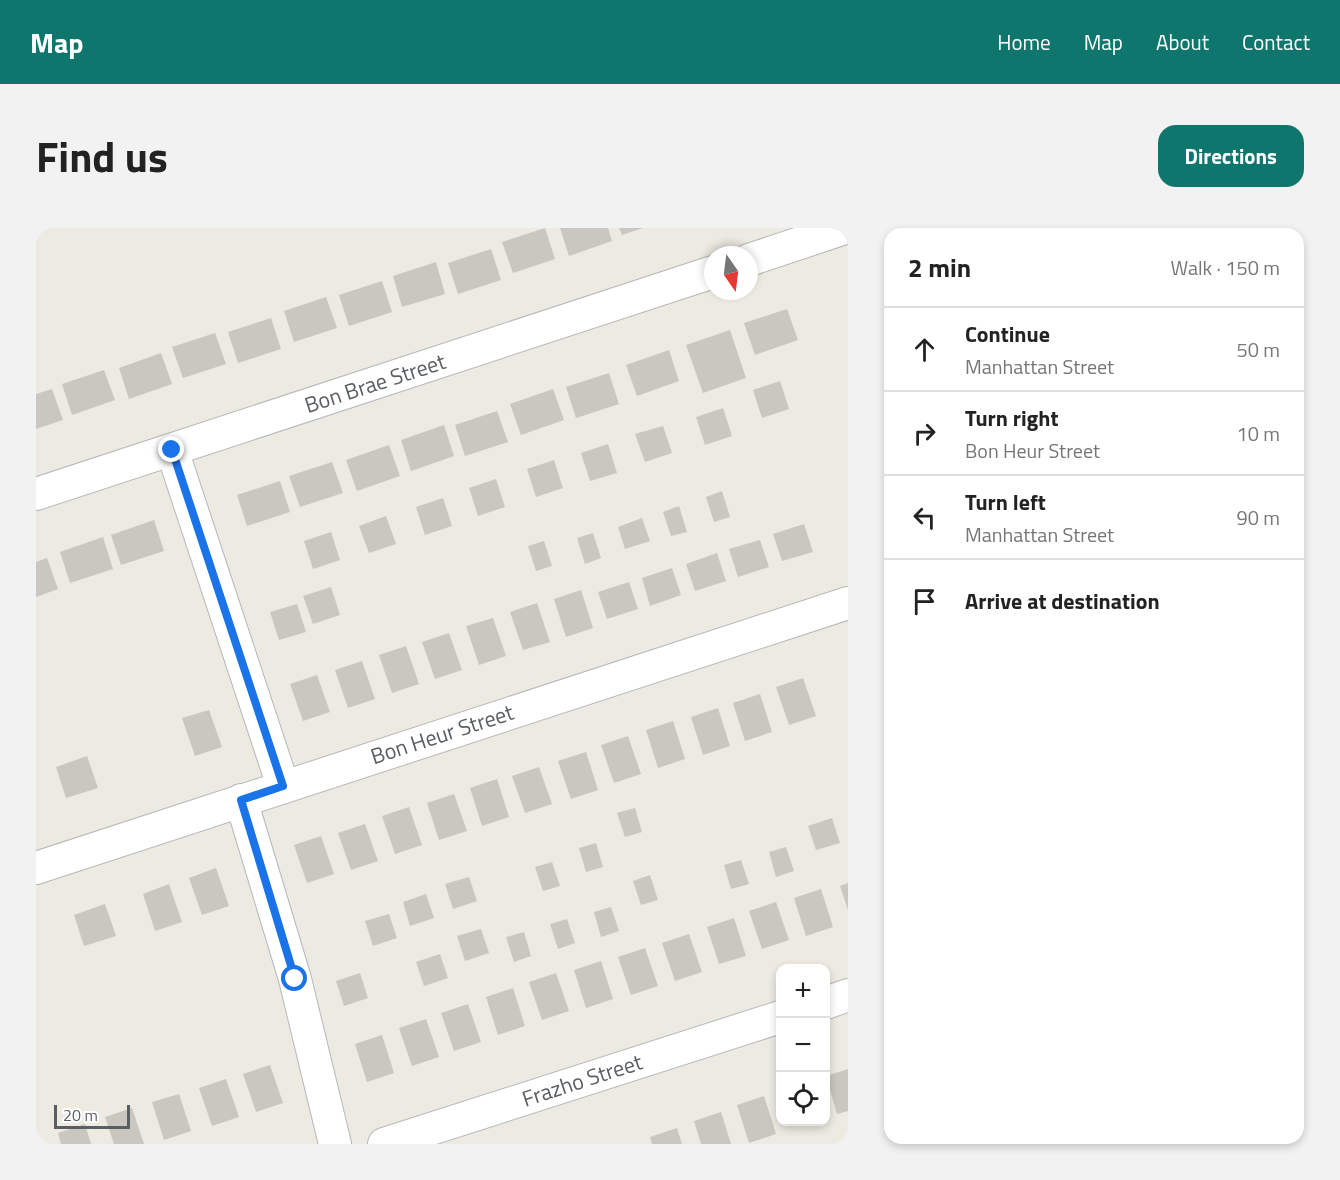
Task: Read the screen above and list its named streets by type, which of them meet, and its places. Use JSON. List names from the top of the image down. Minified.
{"streets":{"street":["Bon Brae Street","Bon Heur Street","Frazho Street"]},"scale_bar":"20 m","north":"bottom","page":{"header":"Map","nav":["Home","Map","About","Contact"],"title":"Find us","buttons":"Directions","heading":["2 min","Walk · 150 m"],"list":[["Continue","Manhattan Street","50 m"],["Turn right","Bon Heur Street","10 m"],["Turn left","Manhattan Street","90 m"],"Arrive at destination"],"map_buttons":["+","−"],"scale":"20 m"}}
